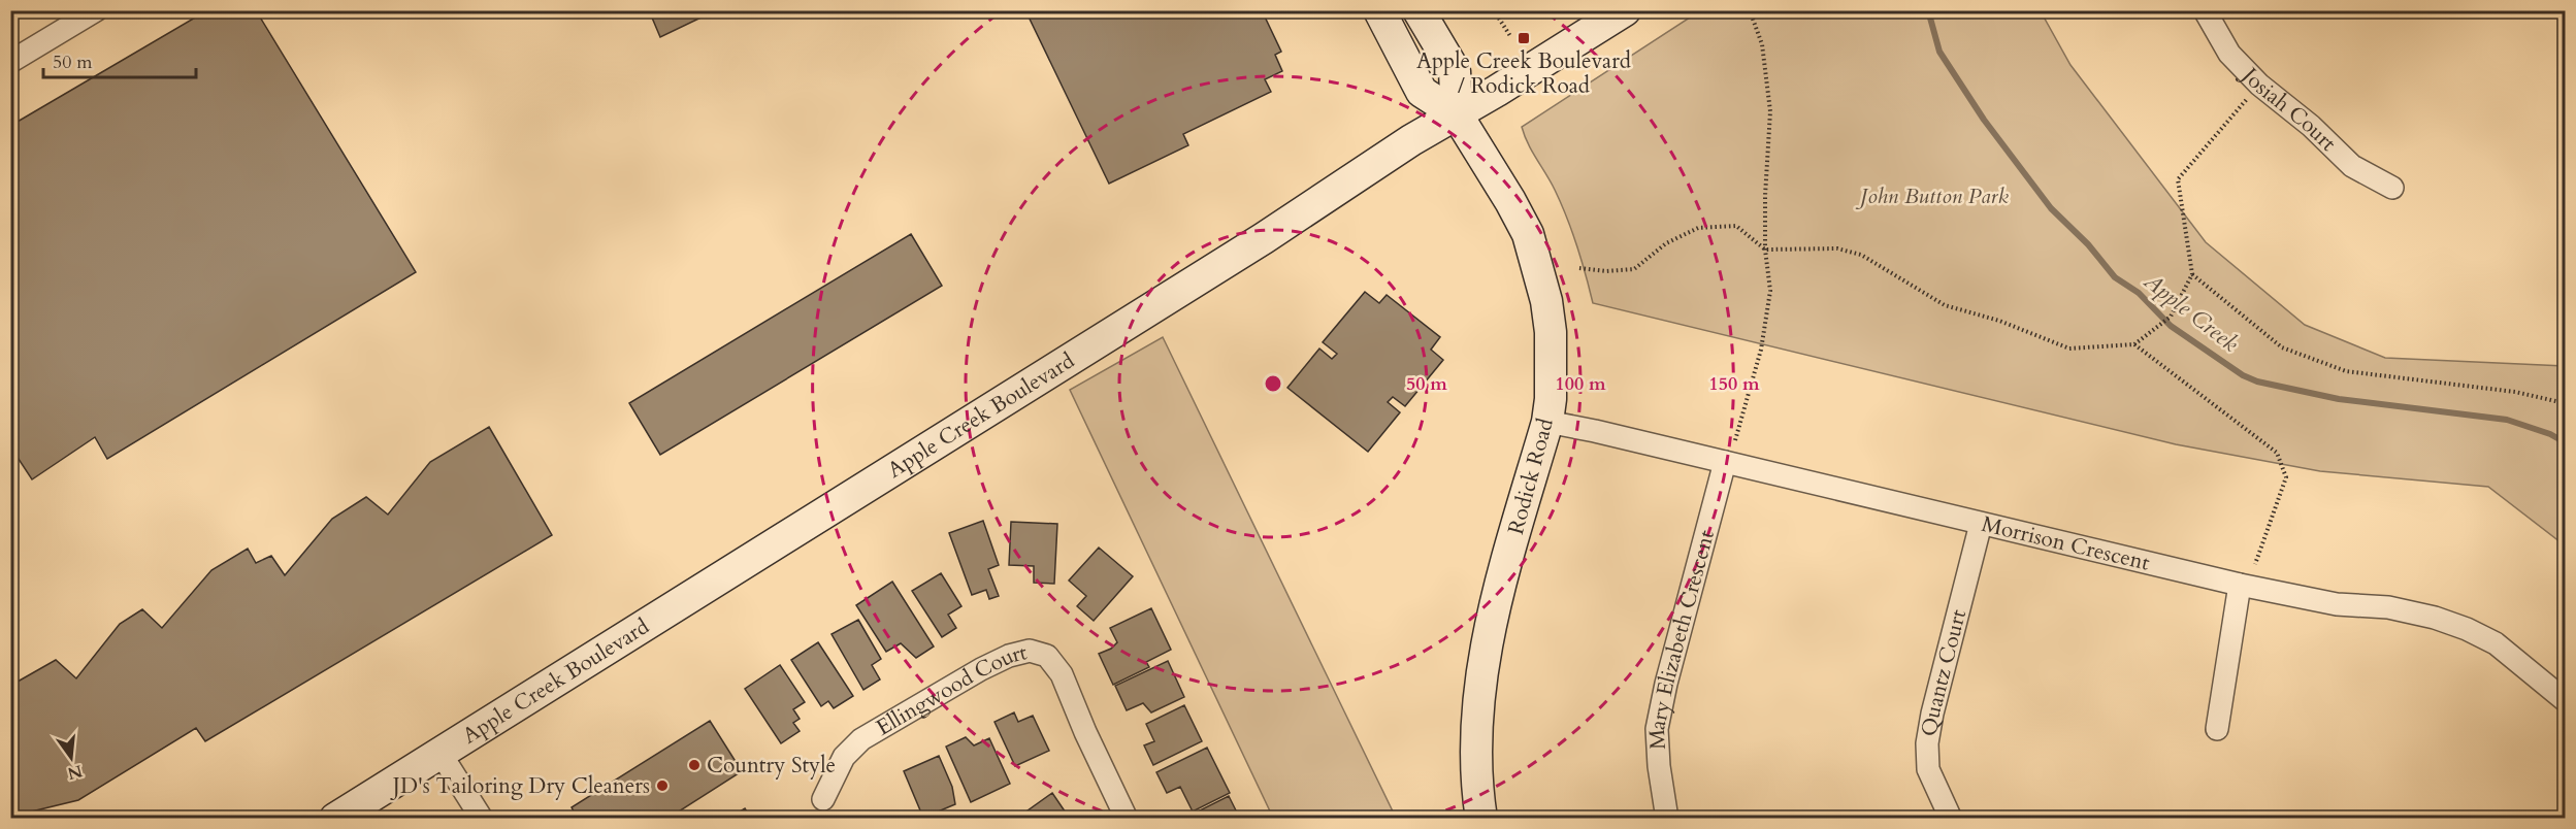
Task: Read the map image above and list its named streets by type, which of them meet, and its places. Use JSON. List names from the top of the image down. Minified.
{"streets":{"main road":["Apple Creek Boulevard","Rodick Road"],"street":["Josiah Court","Morrison Crescent","Mary Elizabeth Crescent","Quantz Court","Ellingwood Court"]},"crossings":[["Apple Creek Boulevard","Rodick Road"],["Rodick Road","Morrison Crescent"],["Morrison Crescent","Mary Elizabeth Crescent"],["Morrison Crescent","Quantz Court"]],"water":["Apple Creek"],"parks":["John Button Park"],"places":{"transit":["Apple Creek Boulevard / Rodick Road"],"other":["Country Style","JD's Tailoring Dry Cleaners"]},"scale_bar":"50 m","north":"bottom","rings":["50 m","100 m","150 m"]}
